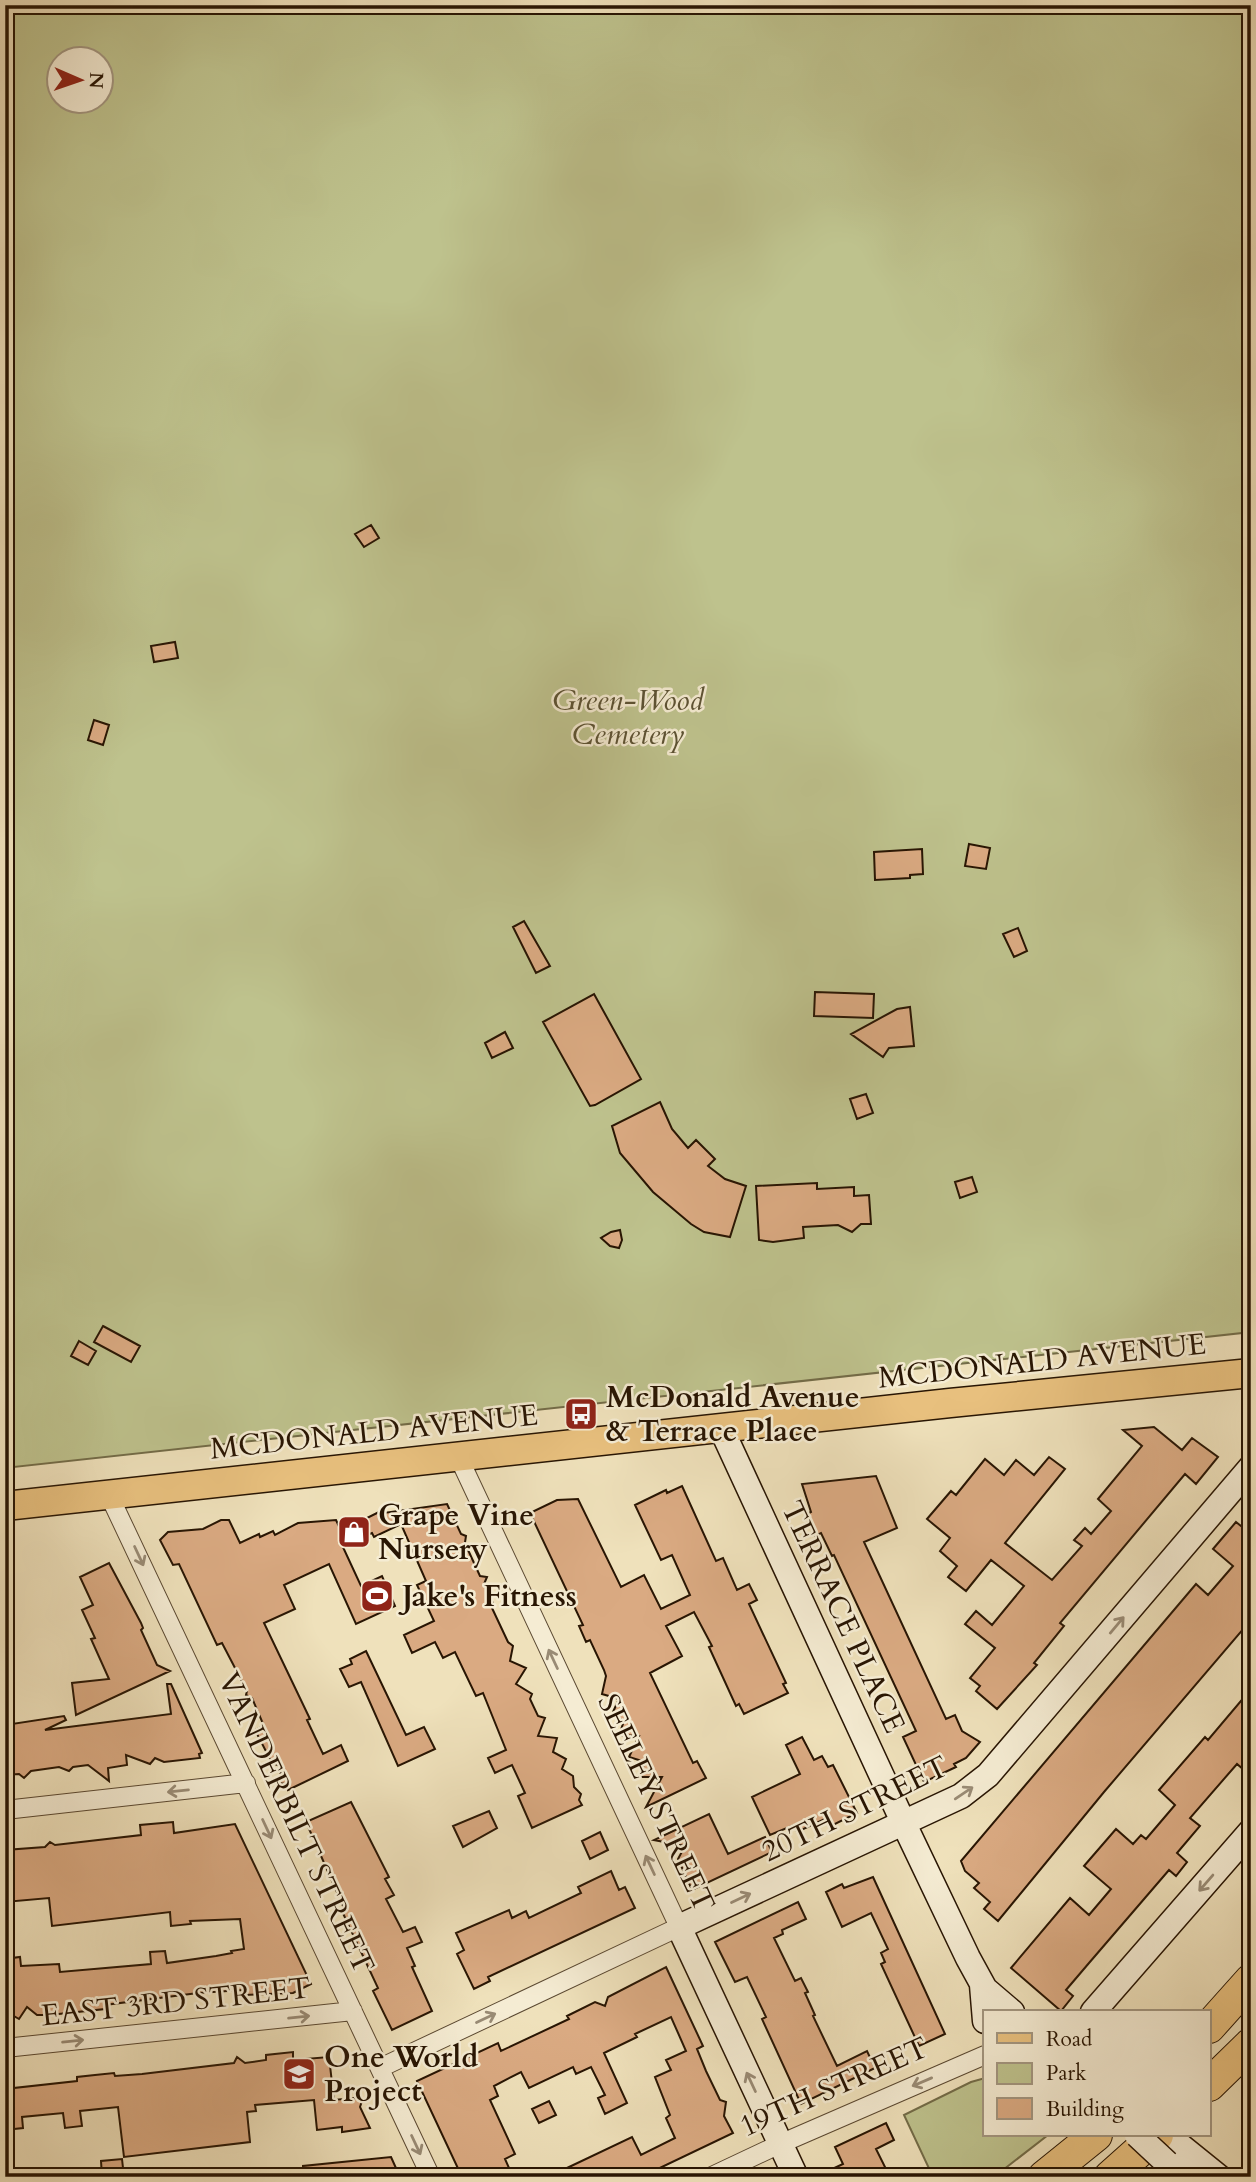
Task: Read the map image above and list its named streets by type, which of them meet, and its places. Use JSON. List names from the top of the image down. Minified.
{"streets":{"main road":["MCDONALD AVENUE","TERRACE PLACE","SEELEY STREET","20TH STREET"],"street":["VANDERBILT STREET","EAST 3RD STREET","19TH STREET"]},"crossings":[["MCDONALD AVENUE","TERRACE PLACE"],["MCDONALD AVENUE","SEELEY STREET"],["MCDONALD AVENUE","VANDERBILT STREET"],["TERRACE PLACE","20TH STREET"],["SEELEY STREET","20TH STREET"],["SEELEY STREET","19TH STREET"],["20TH STREET","VANDERBILT STREET"],["VANDERBILT STREET","EAST 3RD STREET"]],"one_way":["SEELEY STREET","20TH STREET","VANDERBILT STREET","EAST 3RD STREET","19TH STREET"],"parks":["Green-Wood Cemetery"],"places":{"bus stop":["McDonald Avenue & Terrace Place"],"shop":["Grape Vine Nursery"],"sports":["Jake's Fitness"],"school or university":["One World Project"]},"legend":["Road","Park","Building"],"north":"right"}
